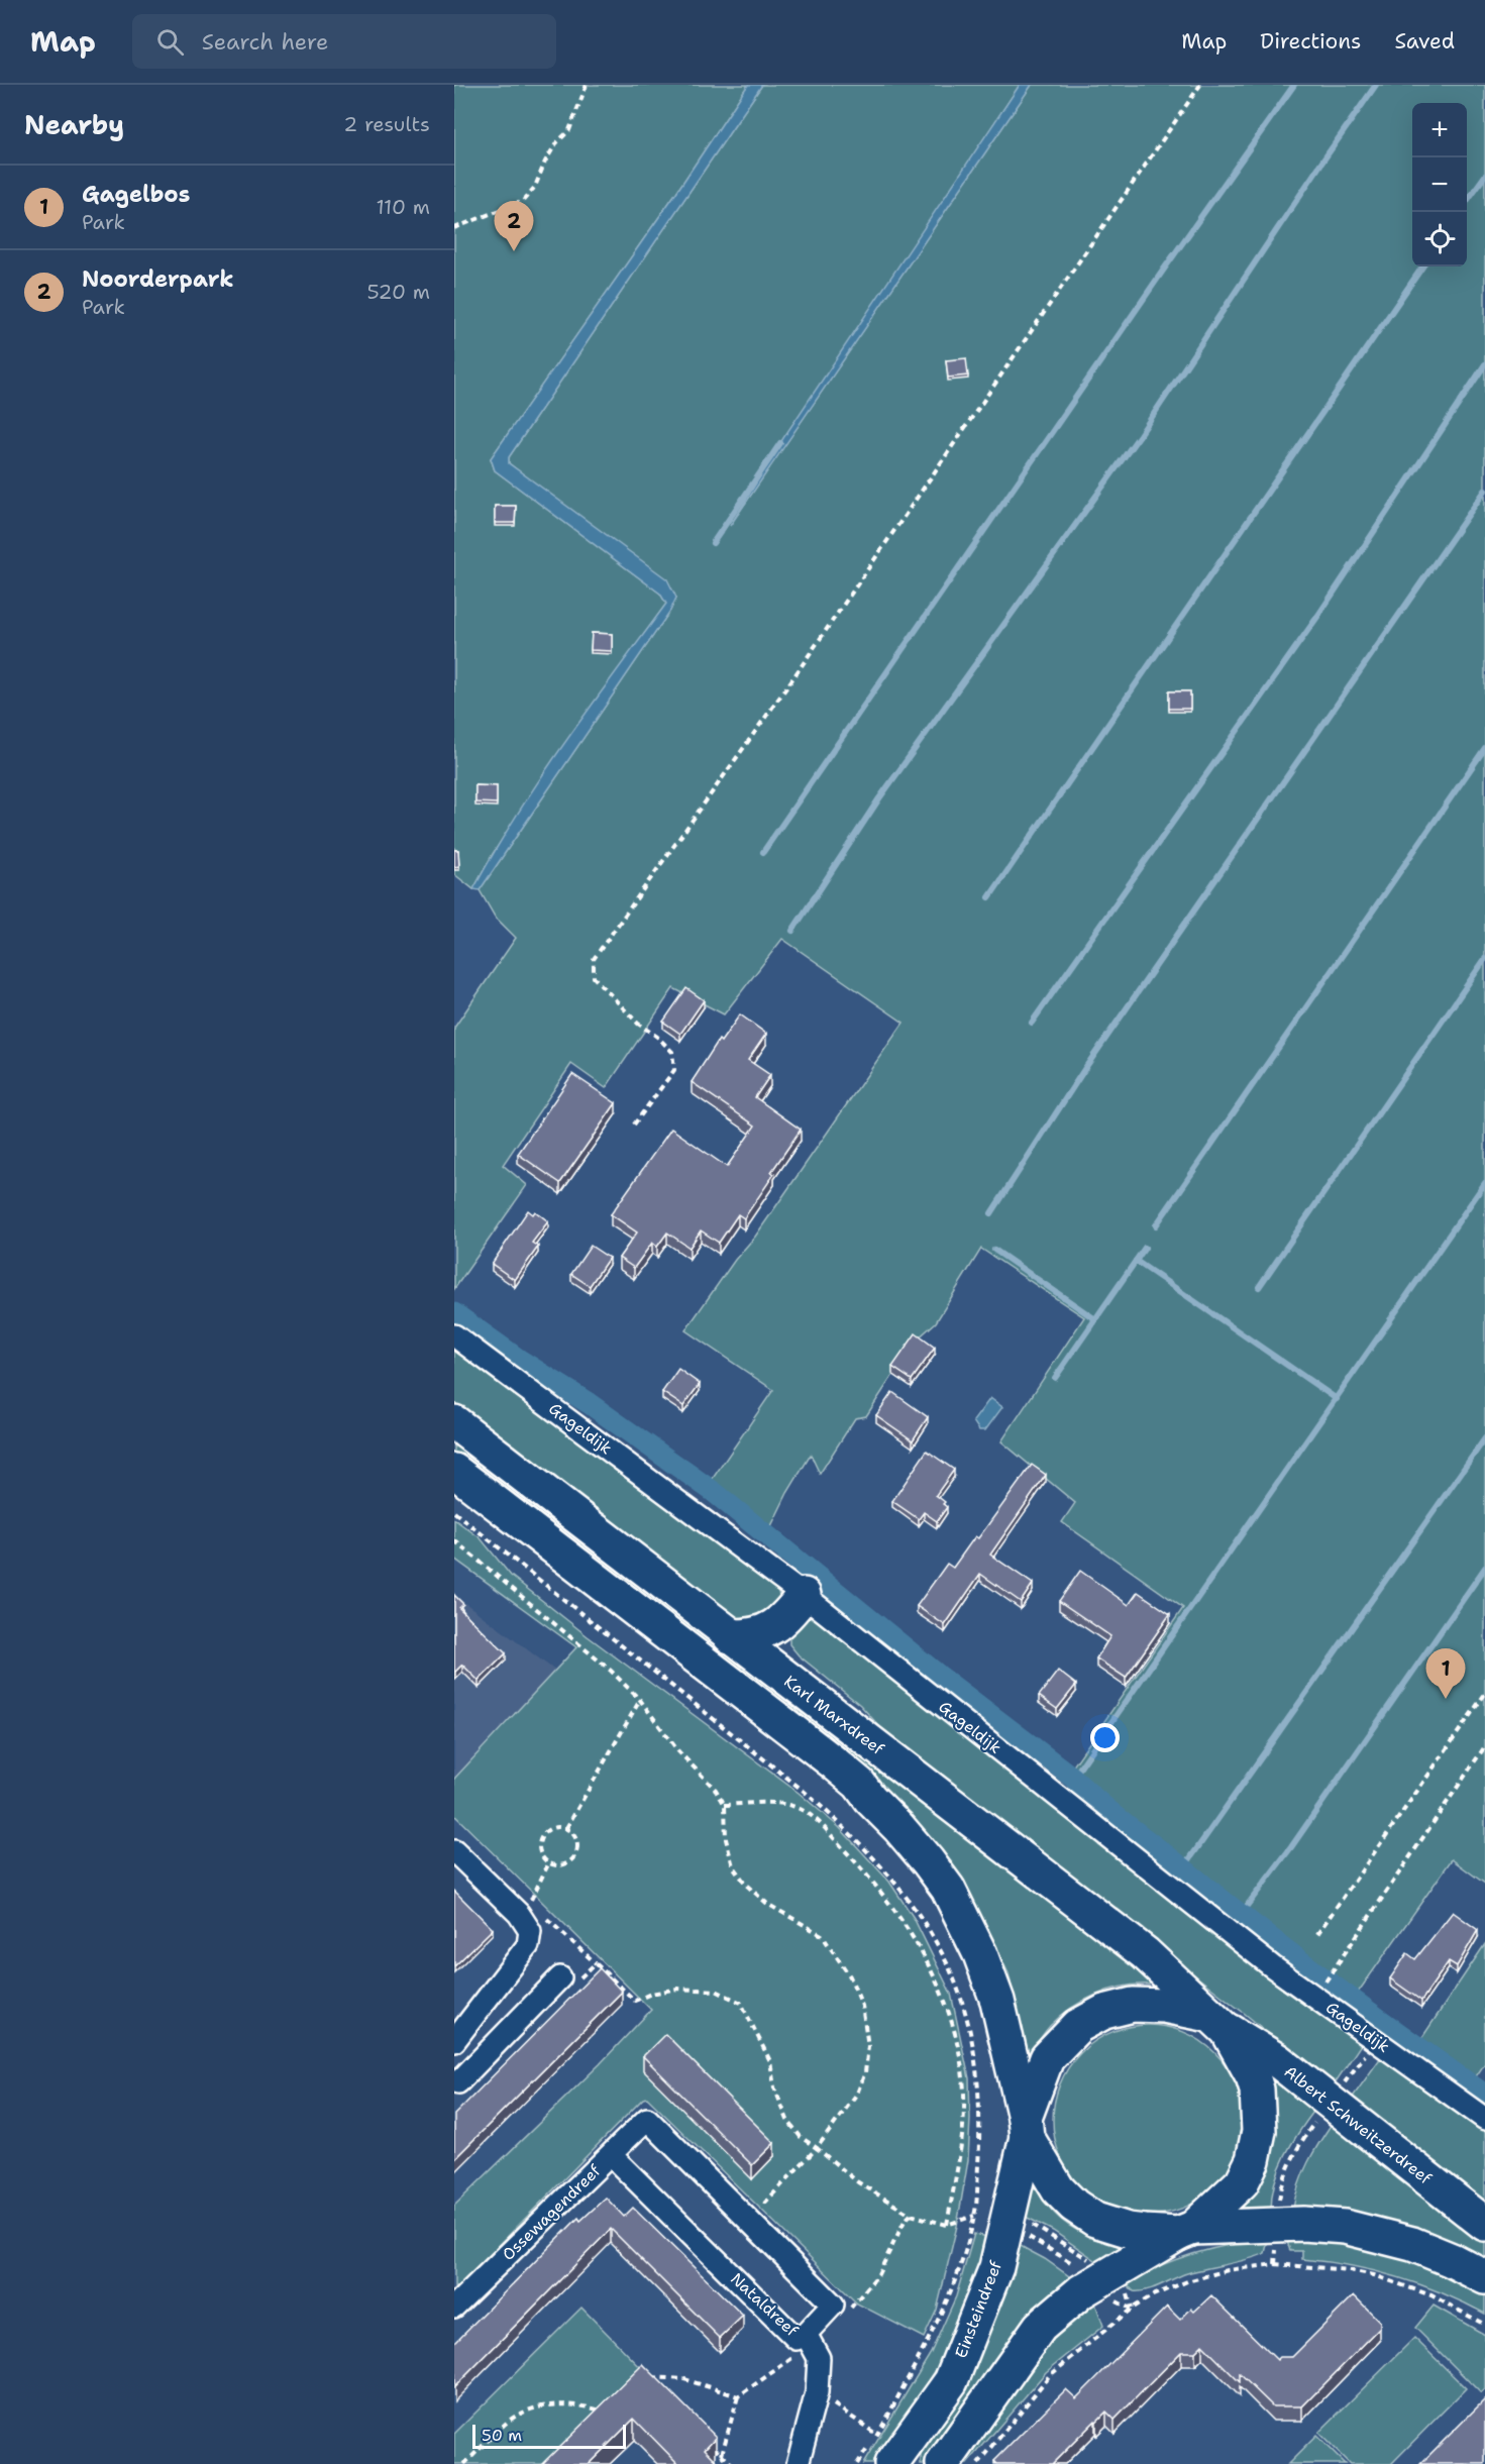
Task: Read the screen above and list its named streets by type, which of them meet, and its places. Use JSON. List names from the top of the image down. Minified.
{"streets":{"main road":["Karl Marxdreef","Albert Schweitzerdreef","Einsteindreef"],"street":["Gageldijk","Ossewagendreef","Nataldreef"]},"crossings":[["Karl Marxdreef","Albert Schweitzerdreef"],["Karl Marxdreef","Einsteindreef"],["Albert Schweitzerdreef","Einsteindreef"],["Ossewagendreef","Nataldreef"]],"scale_bar":"50 m","page":{"header":"Map","search":"Search here","nav":["Map","Directions","Saved"],"heading":["Nearby","2 results"],"map_buttons":["+","−"],"list":[{"mark":"1","name":"Gagelbos","note":"Park","value":"110 m"},{"mark":"2","name":"Noorderpark","note":"Park","value":"520 m"}],"pins":["2","1"],"scale":"50 m"}}
